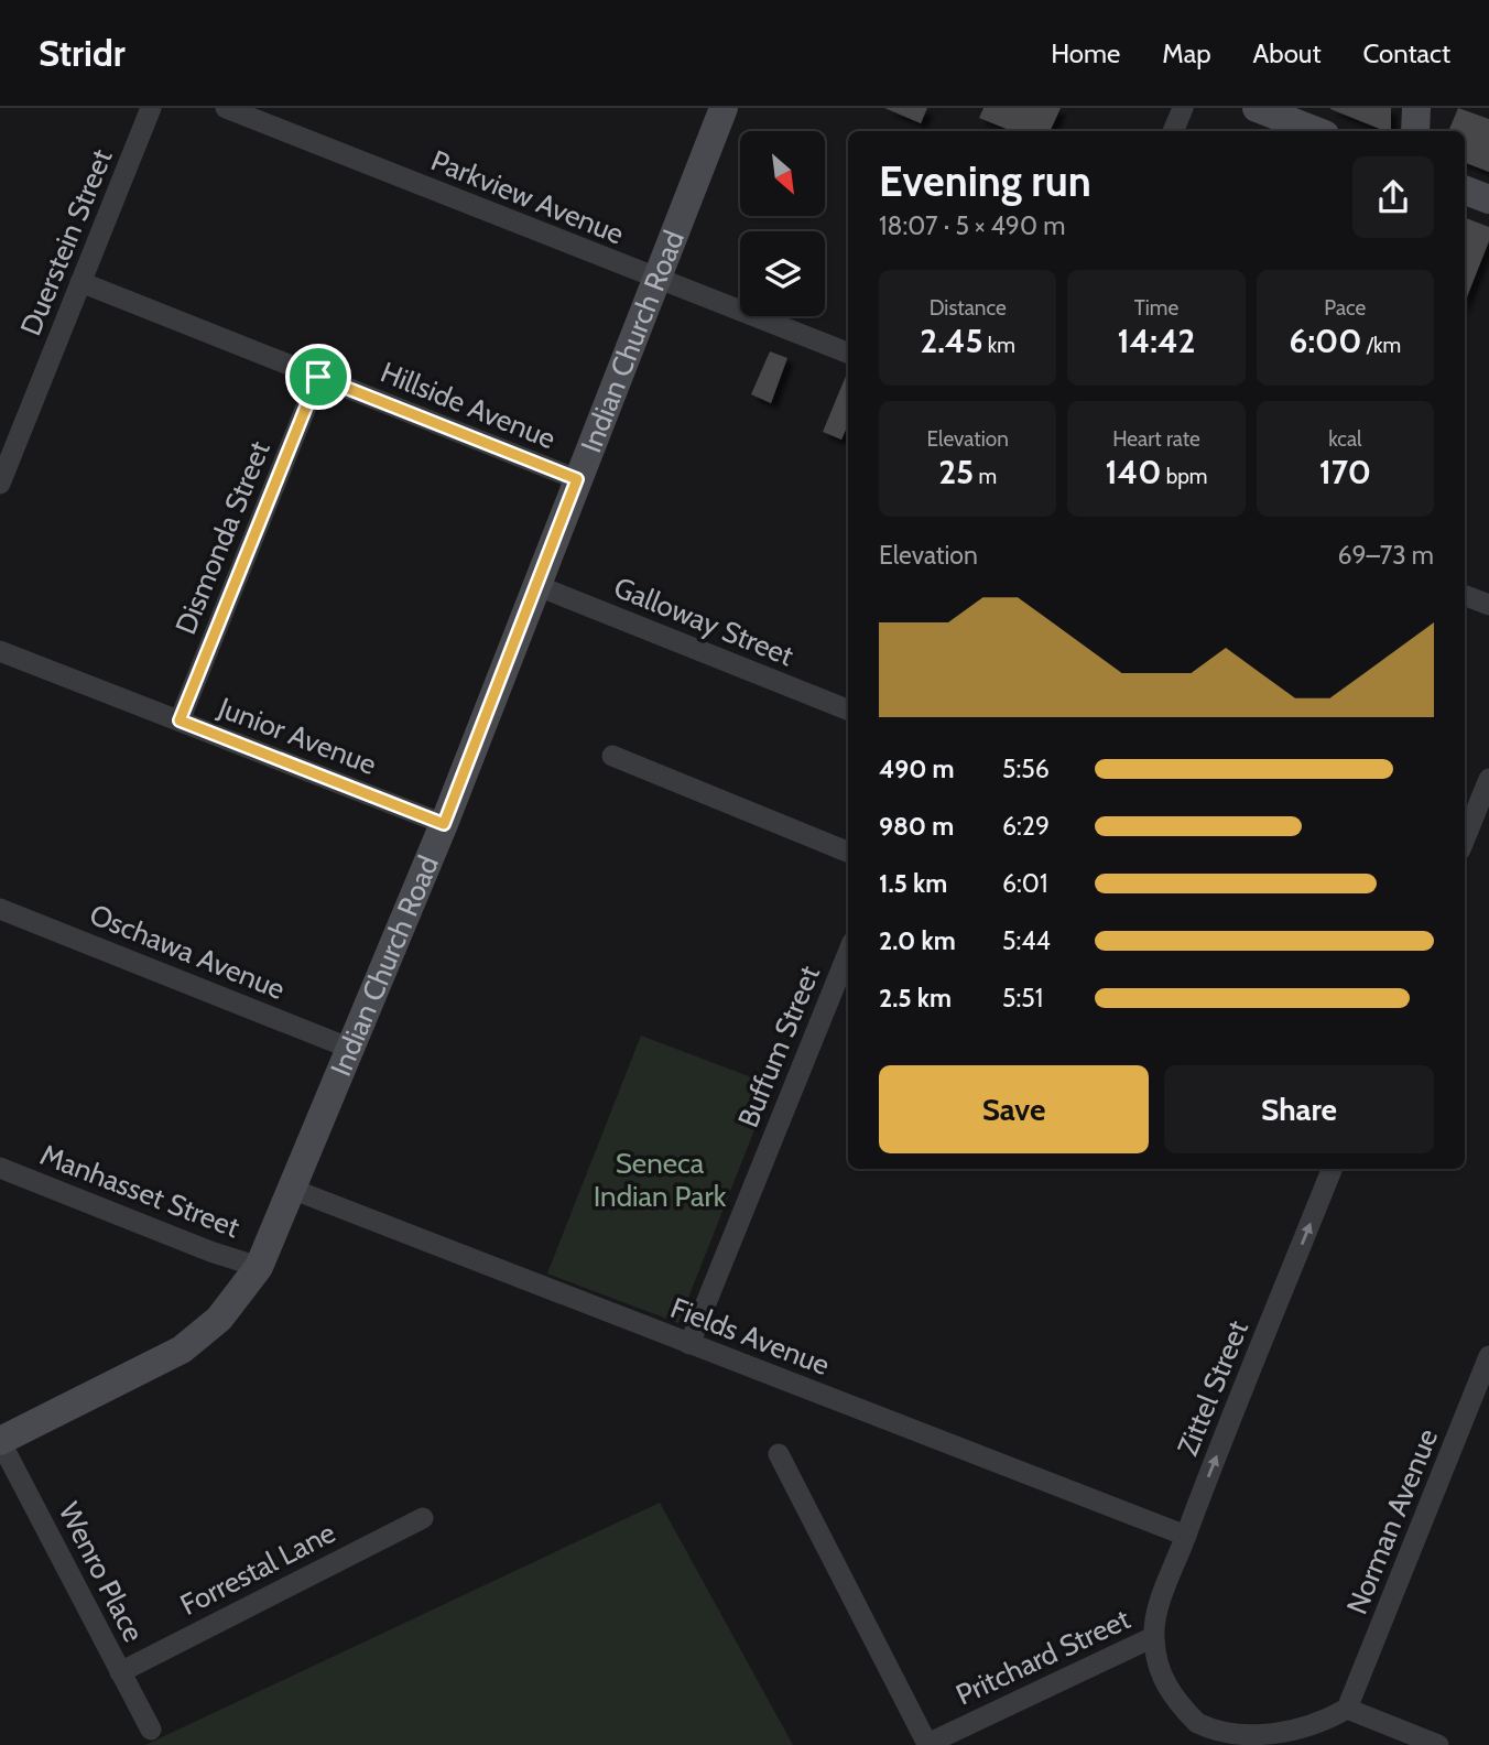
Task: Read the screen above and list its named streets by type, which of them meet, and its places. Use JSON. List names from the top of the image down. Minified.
{"streets":{"street":["Parkview Avenue","Duerstein Street","Indian Church Road","Hillside Avenue","Dismonda Street","Galloway Street","Junior Avenue","Oschawa Avenue","Buffum Street","Manhasset Street","Fields Avenue","Zittel Street","Norman Avenue","Forrestal Lane","Wenro Place","Pritchard Street"]},"crossings":[["Parkview Avenue","Indian Church Road"],["Duerstein Street","Hillside Avenue"],["Indian Church Road","Hillside Avenue"],["Indian Church Road","Galloway Street"],["Indian Church Road","Junior Avenue"],["Indian Church Road","Oschawa Avenue"],["Indian Church Road","Manhasset Street"],["Indian Church Road","Fields Avenue"],["Indian Church Road","Wenro Place"],["Hillside Avenue","Dismonda Street"],["Dismonda Street","Junior Avenue"],["Buffum Street","Fields Avenue"],["Fields Avenue","Zittel Street"],["Zittel Street","Pritchard Street"],["Norman Avenue","Pritchard Street"],["Forrestal Lane","Wenro Place"]],"one_way":["Zittel Street"],"parks":["Seneca Indian Park"],"north":"bottom right","page":{"header":"Stridr","nav":["Home","Map","About","Contact"],"heading":["Evening run","18:07 · 5 × 490 m"],"stats":[["Distance","2.45 km"],["Time","14:42"],["Pace","6:00 /km"],["Elevation","25 m"],["Heart rate","140 bpm"],["kcal","170"]],"chart":["Elevation","69–73 m"],"list":[{"name":"490 m","note":"5:56"},{"name":"980 m","note":"6:29"},{"name":"1.5 km","note":"6:01"},{"name":"2.0 km","note":"5:44"},{"name":"2.5 km","note":"5:51"}],"buttons":["Save","Share"]}}
